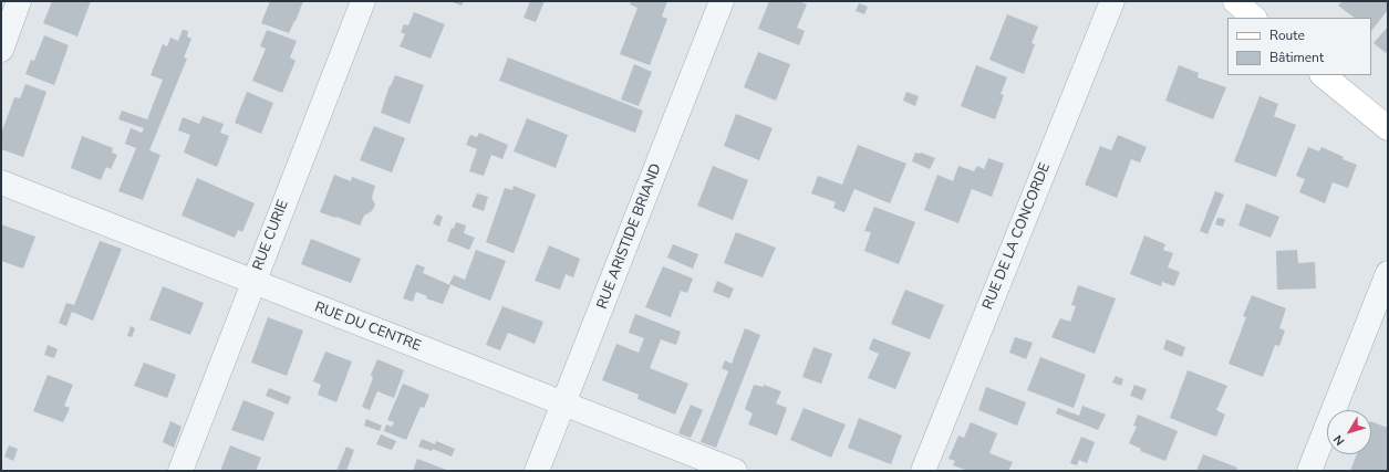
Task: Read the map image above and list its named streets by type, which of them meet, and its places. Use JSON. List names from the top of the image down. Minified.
{"streets":{"street":["RUE CURIE","RUE ARISTIDE BRIAND","RUE DE LA CONCORDE","RUE DU CENTRE"]},"crossings":[["RUE CURIE","RUE DU CENTRE"],["RUE ARISTIDE BRIAND","RUE DU CENTRE"]],"legend":["Route","Bâtiment"],"north":"bottom left"}
